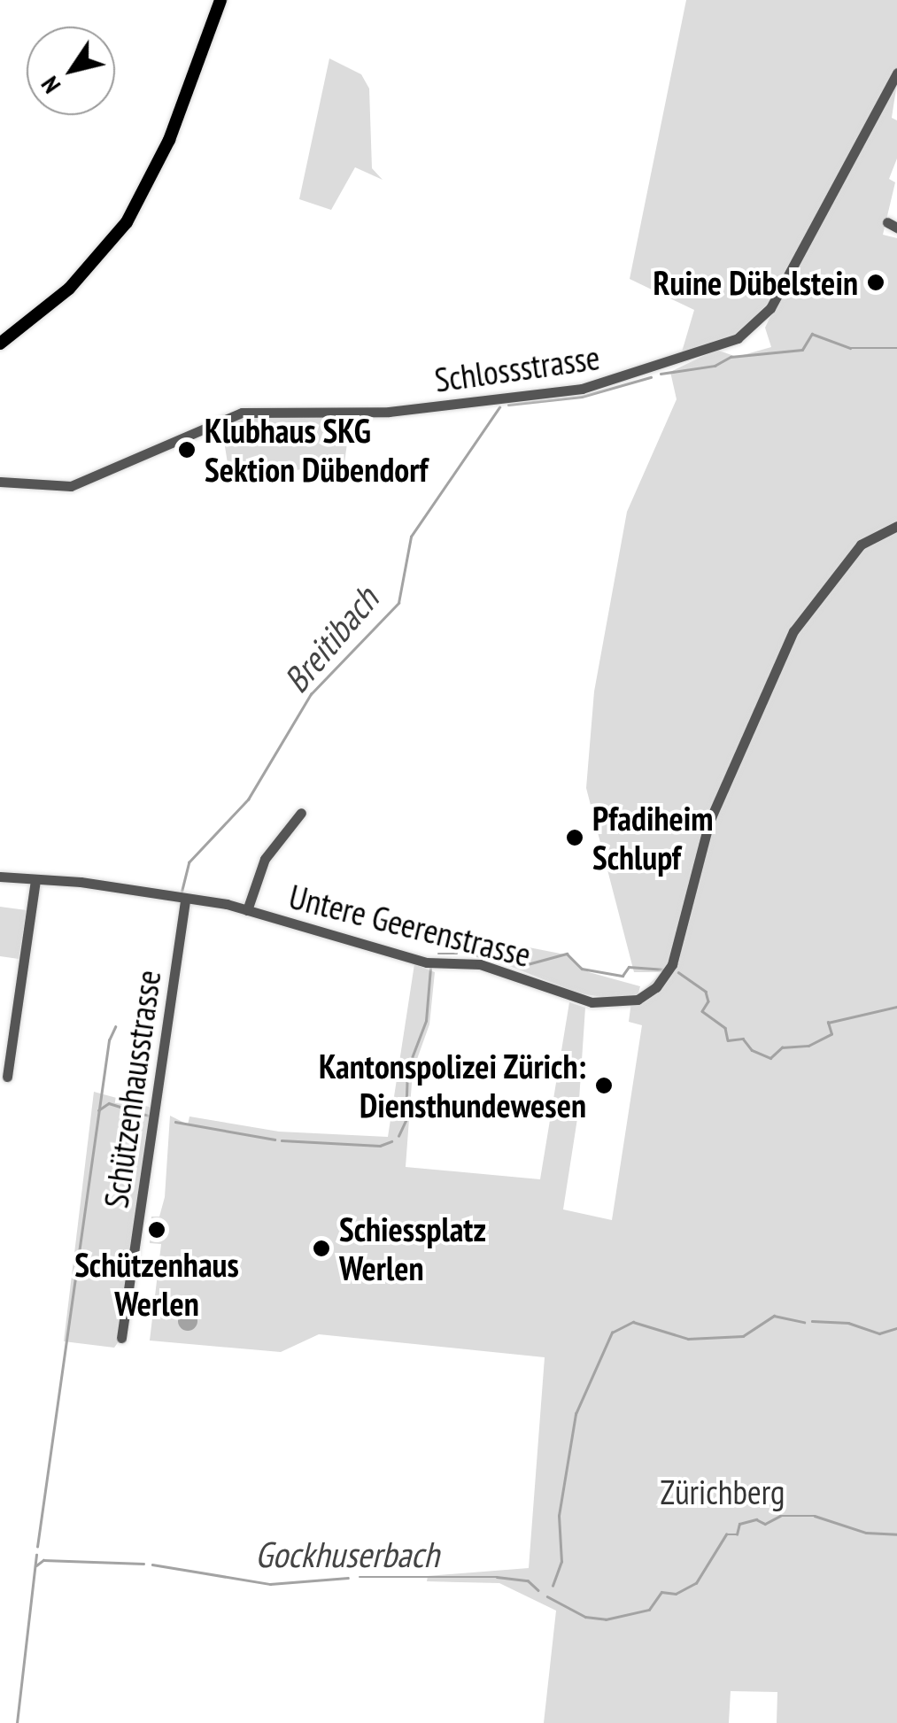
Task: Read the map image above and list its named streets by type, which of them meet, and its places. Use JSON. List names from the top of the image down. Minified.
{"streets":{"street":["Schlossstrasse","Untere Geerenstrasse","Schützenhausstrasse"]},"crossings":[["Untere Geerenstrasse","Schützenhausstrasse"]],"water":["Breitibach","Gockhuserbach"],"parks":["Zürichberg"],"places":["Ruine Dübelstein","Klubhaus SKG Sektion Dübendorf","Pfadiheim Schlupf","Kantonspolizei Zürich: Diensthundewesen","Schützenhaus Werlen","Schiessplatz Werlen"],"north":"bottom left"}
